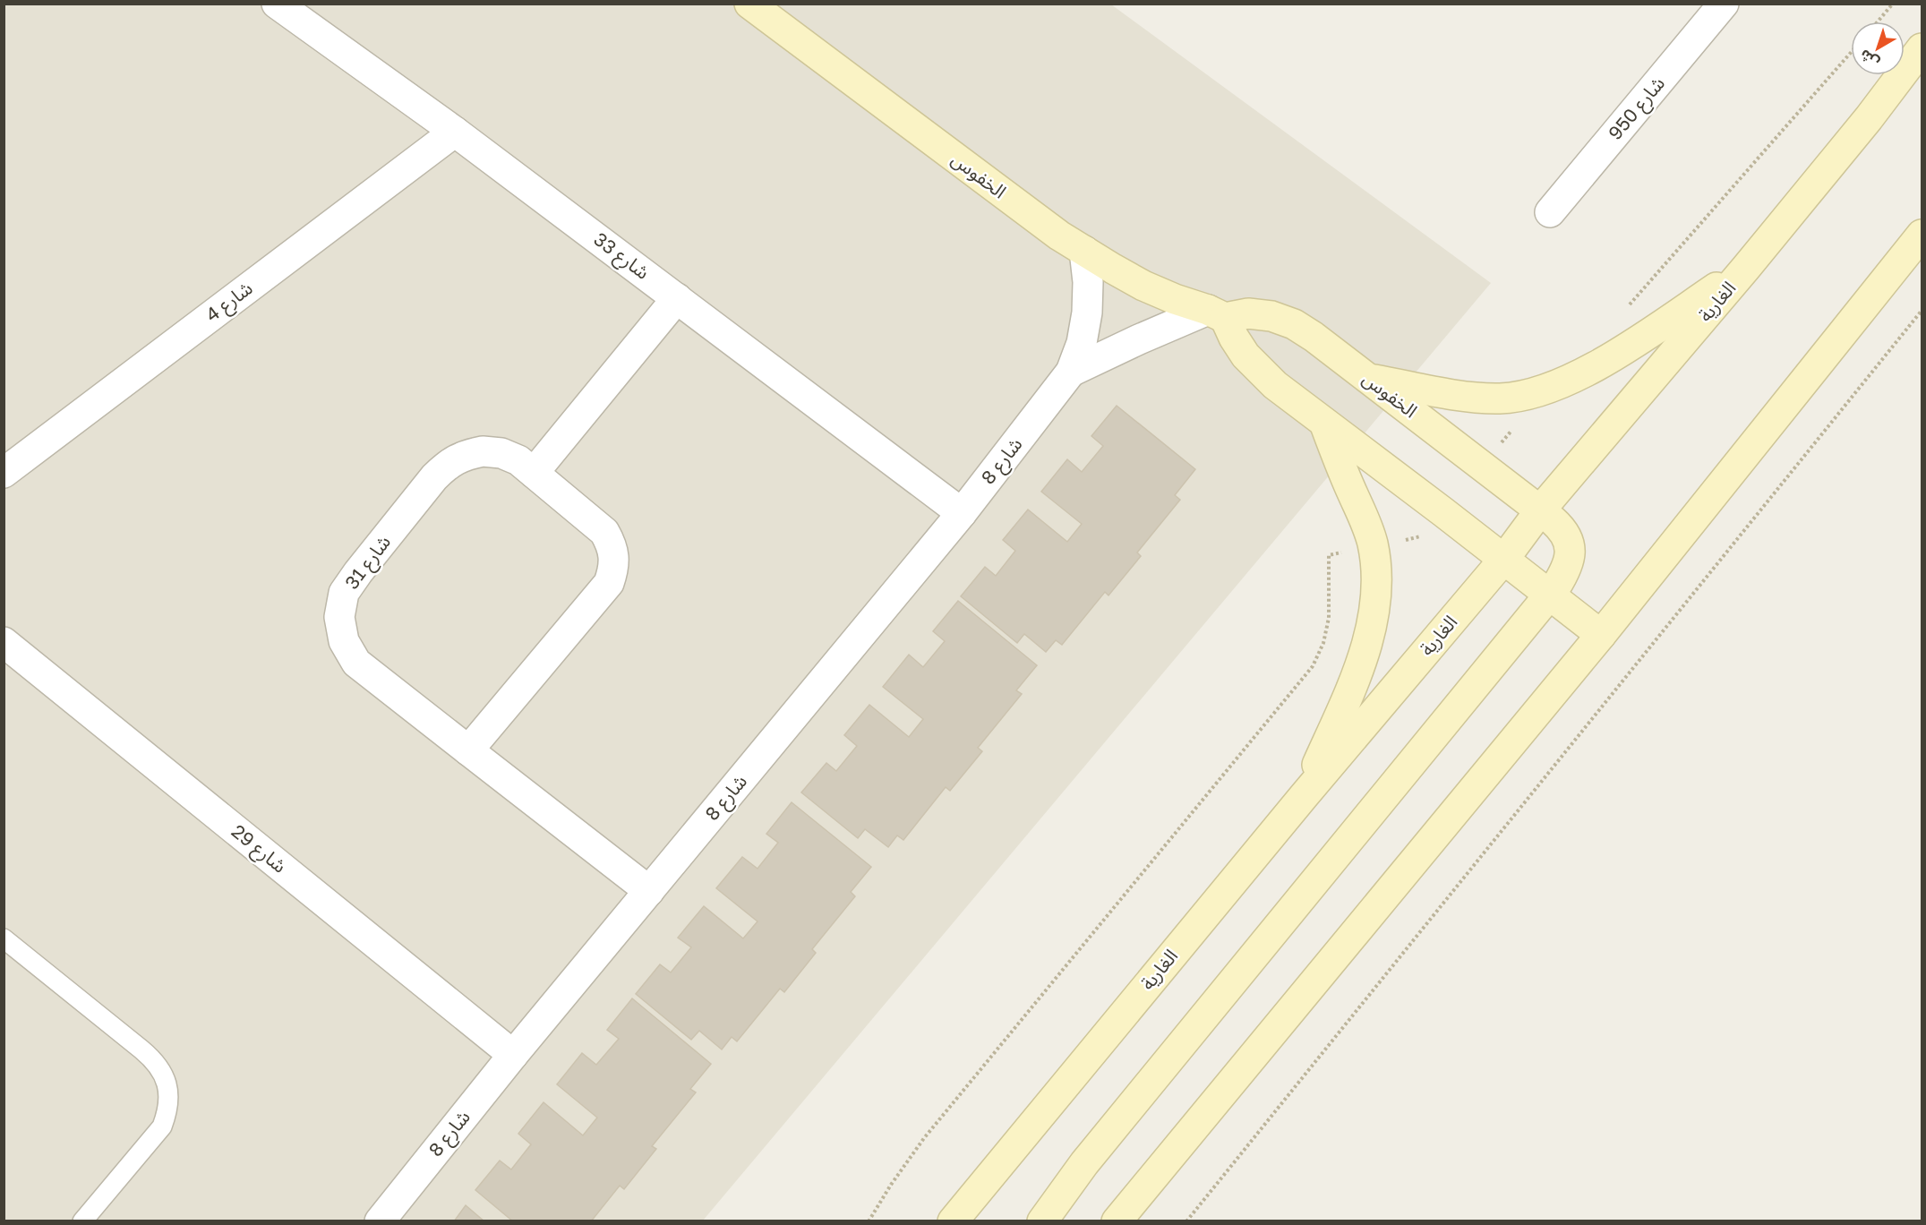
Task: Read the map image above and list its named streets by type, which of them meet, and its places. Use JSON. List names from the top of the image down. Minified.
{"streets":{"main road":["الخفوس","الغارية"],"street":["شارع 950","شارع 33","شارع 4","شارع 8","شارع 31","شارع 29"]},"crossings":[["الخفوس","الغارية"],["الخفوس","شارع 8"],["شارع 33","شارع 4"],["شارع 33","شارع 8"],["شارع 8","شارع 31"],["شارع 8","شارع 29"]],"north":"bottom left"}
